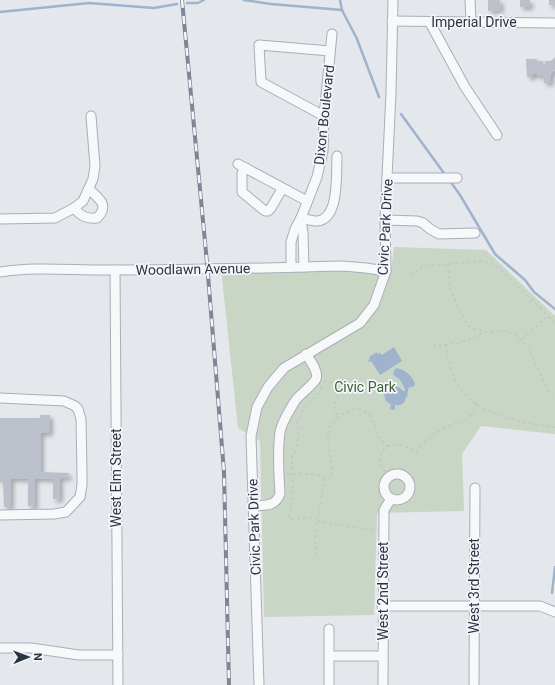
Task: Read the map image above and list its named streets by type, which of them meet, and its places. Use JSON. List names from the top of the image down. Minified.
{"streets":{"street":["Imperial Drive","Dixon Boulevard","Civic Park Drive","Woodlawn Avenue","West Elm Street","West 3rd Street","West 2nd Street"]},"crossings":[["Imperial Drive","Civic Park Drive"],["Dixon Boulevard","Woodlawn Avenue"],["Civic Park Drive","Woodlawn Avenue"],["Woodlawn Avenue","West Elm Street"]],"parks":["Civic Park"],"north":"right"}
